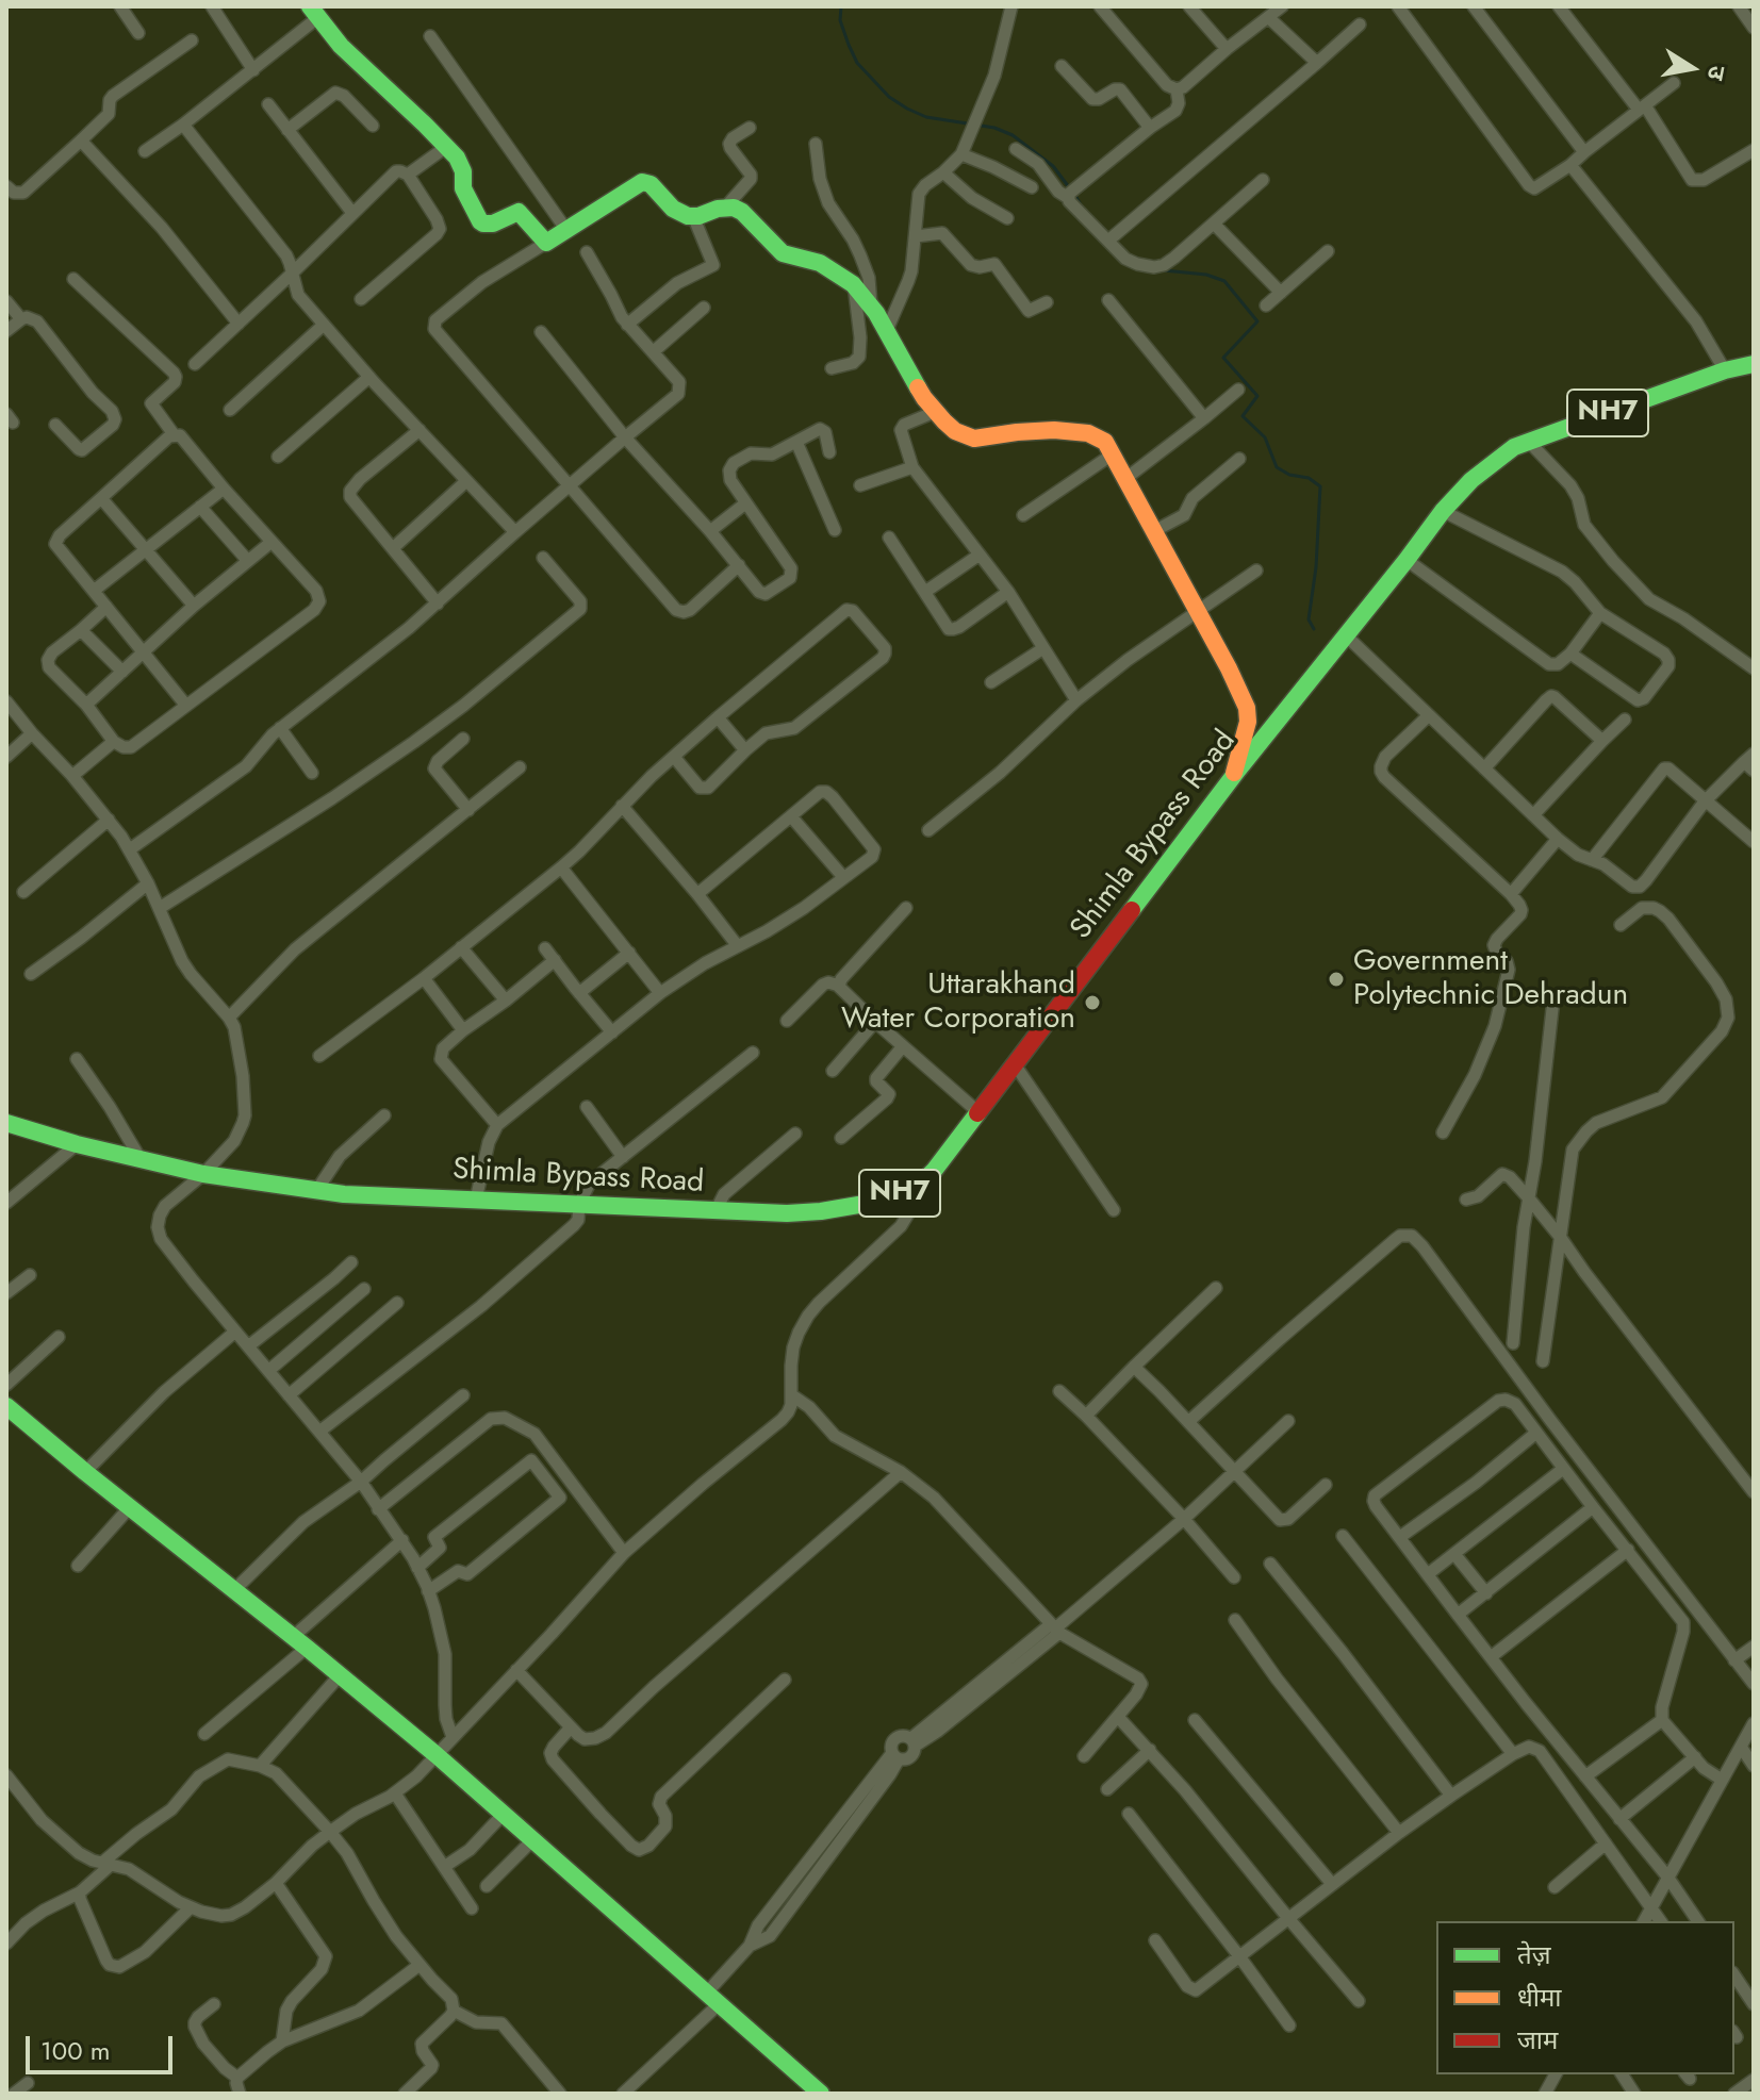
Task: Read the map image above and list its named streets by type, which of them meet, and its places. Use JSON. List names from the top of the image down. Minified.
{"streets":{"main road":["NH7","Shimla Bypass Road"]},"places":["Government Polytechnic Dehradun","Uttarakhand Water Corporation"],"legend":["तेज़","धीमा","जाम"],"scale_bar":"100 m","north":"right"}
